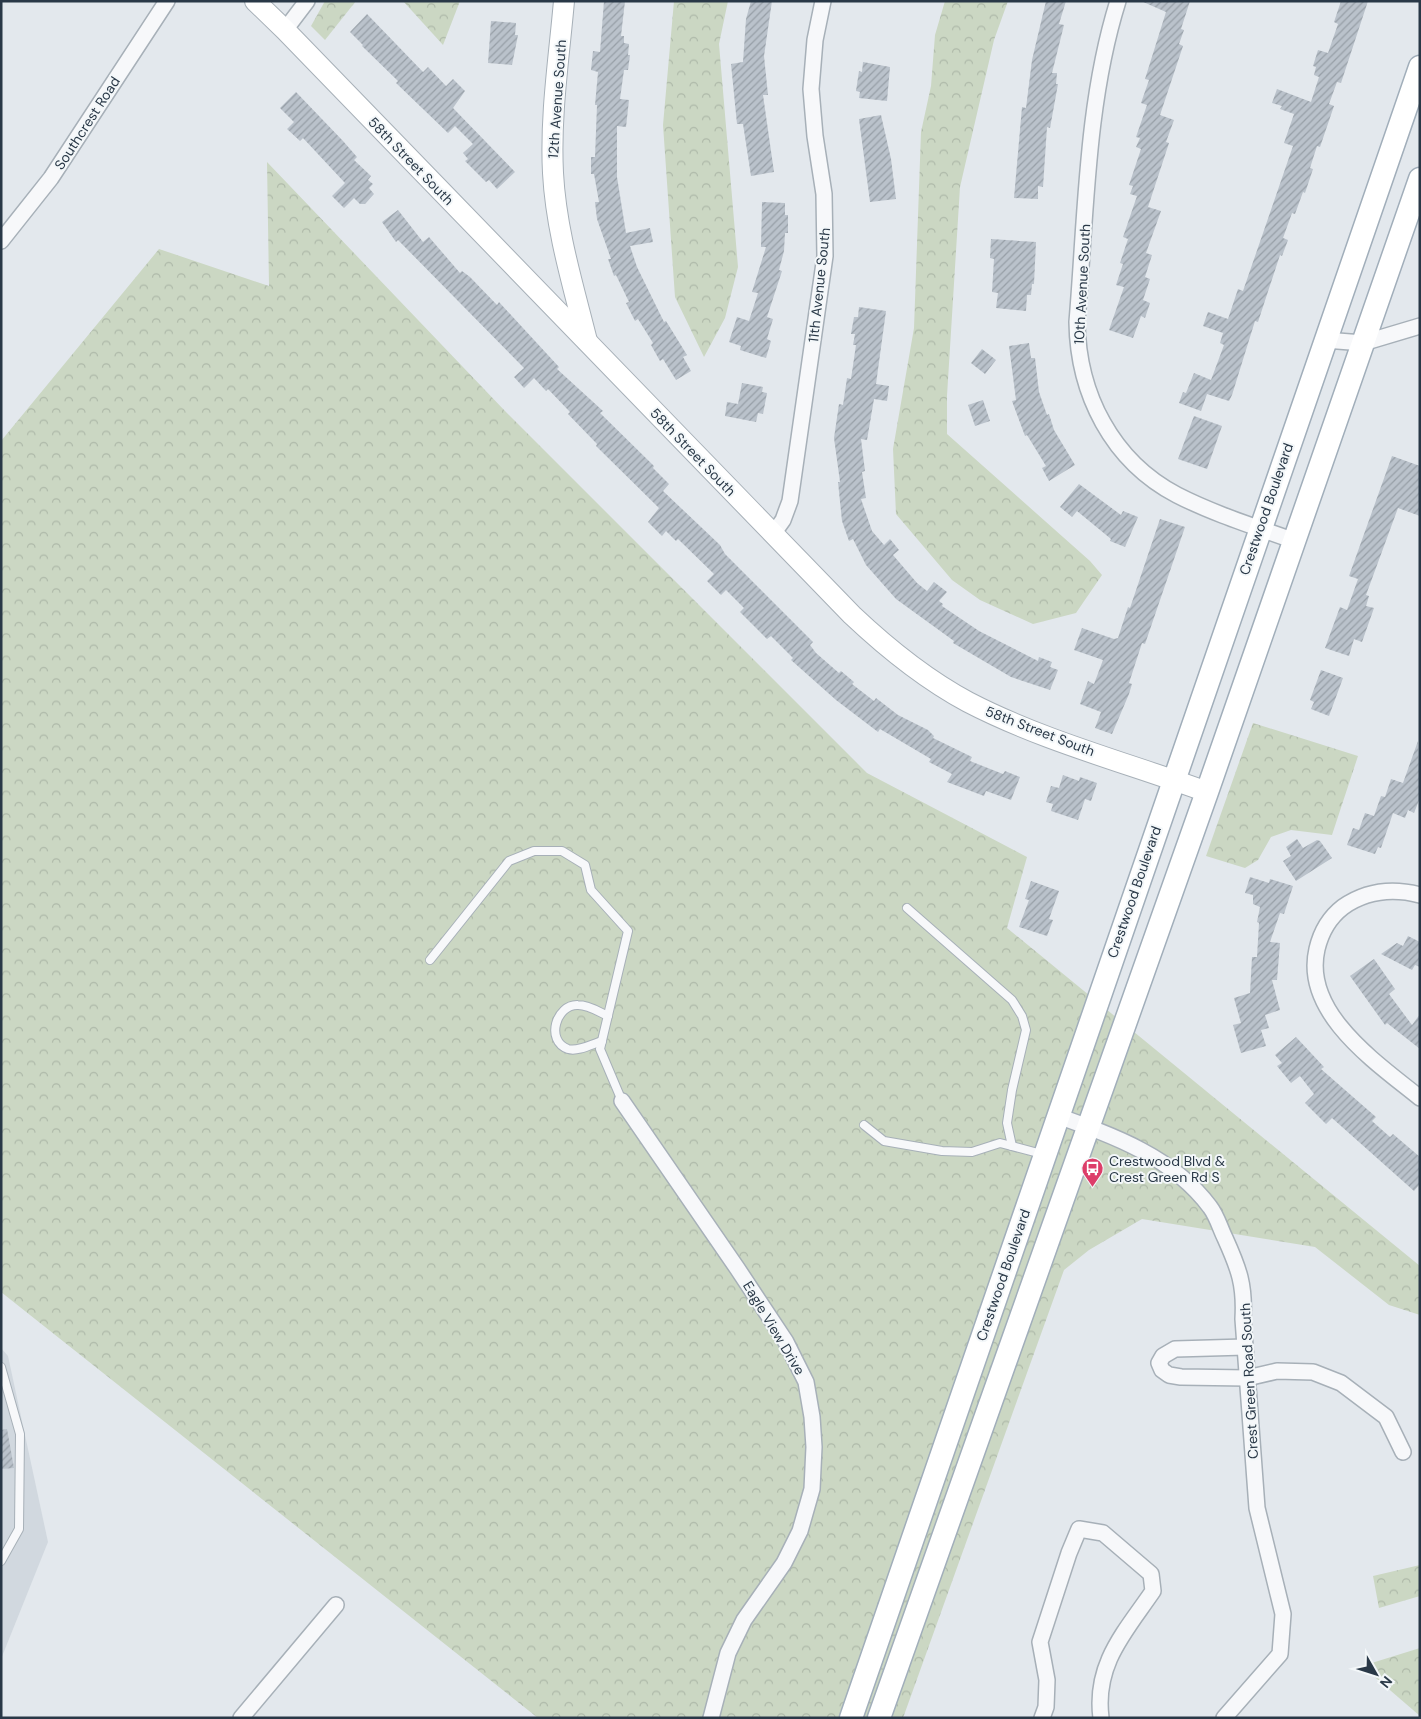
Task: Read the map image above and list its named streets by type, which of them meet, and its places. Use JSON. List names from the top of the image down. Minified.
{"streets":{"main road":["Crestwood Boulevard"],"street":["12th Avenue South","Southcrest Road","58th Street South","10th Avenue South","11th Avenue South","Eagle View Drive","Crest Green Road South"]},"crossings":[["12th Avenue South","58th Street South"],["58th Street South","11th Avenue South"],["58th Street South","Crestwood Boulevard"],["10th Avenue South","Crestwood Boulevard"],["Crestwood Boulevard","Crest Green Road South"]],"places":{"bus stop":["Crestwood Blvd & Crest Green Rd S"]},"north":"bottom right"}
